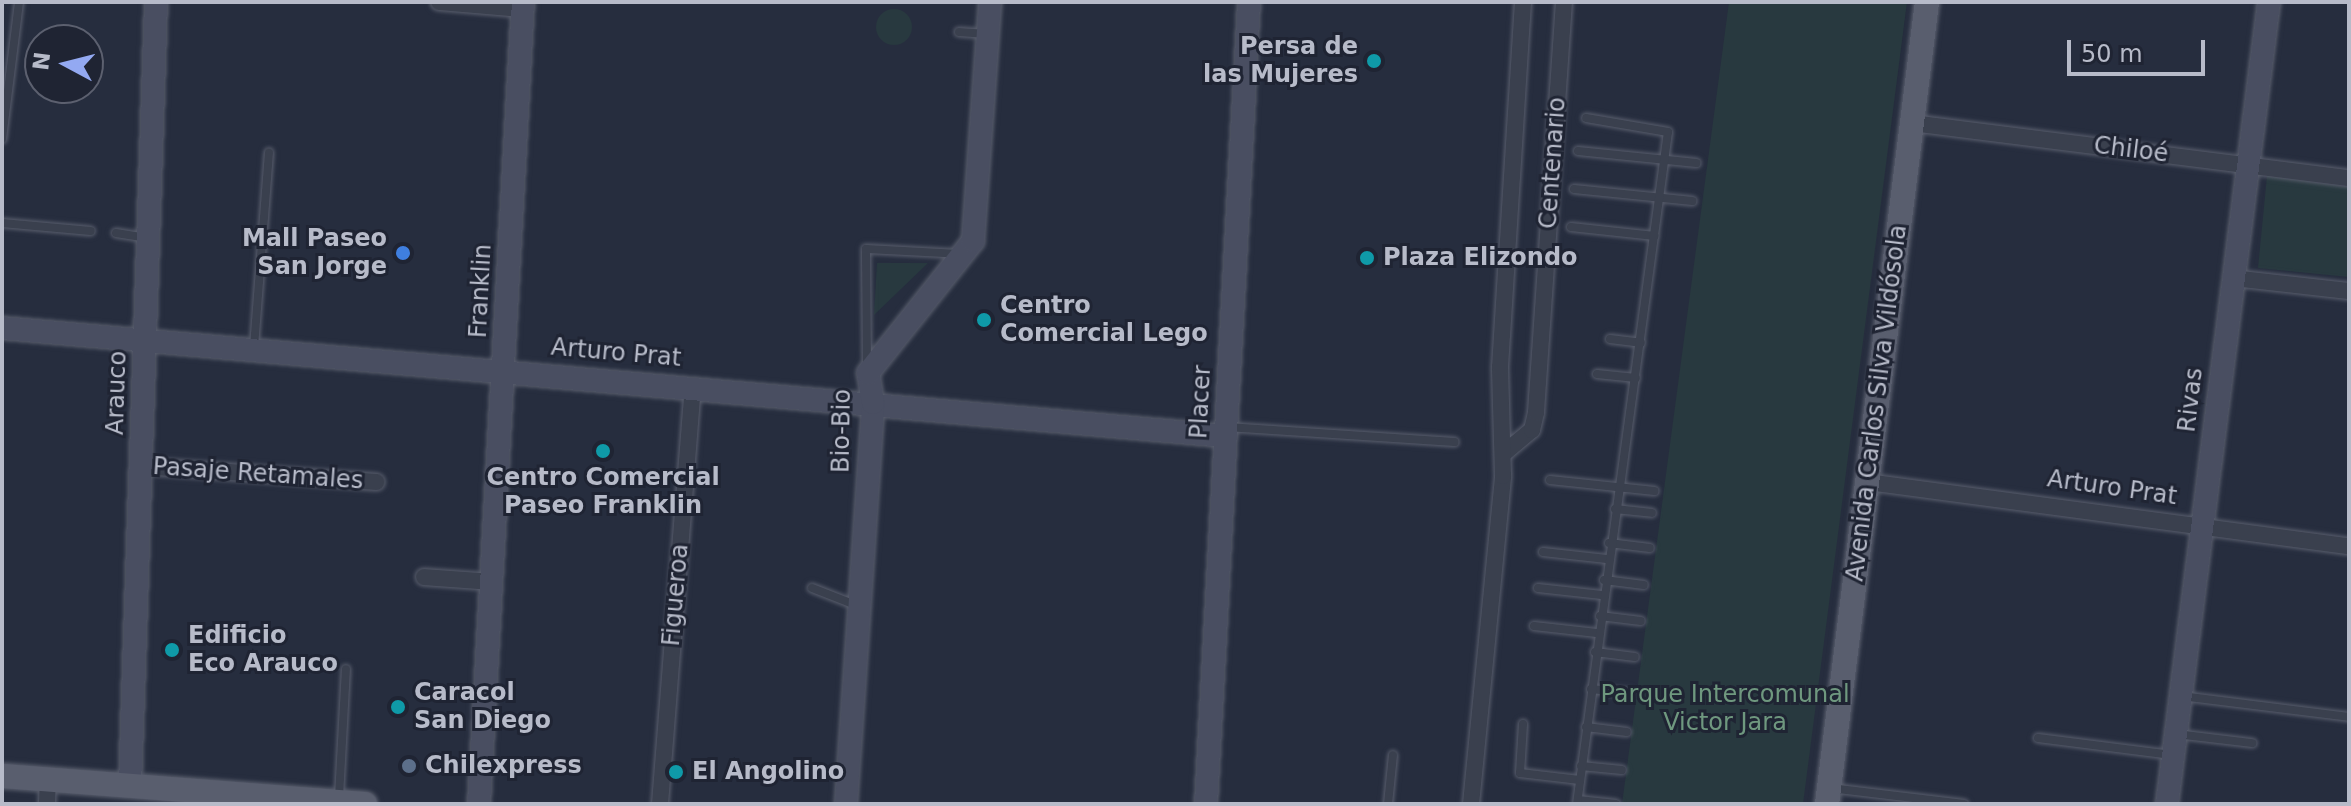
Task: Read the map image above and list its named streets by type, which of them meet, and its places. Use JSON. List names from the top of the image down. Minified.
{"streets":{"main road":["Avenida Carlos Silva Vildósola"],"street":["Chiloé","Centenario","Franklin","Arturo Prat","Arauco","Rivas","Placer","Bio-Bio","Pasaje Retamales","Figueroa"]},"crossings":[["Chiloé","Rivas"],["Chiloé","Avenida Carlos Silva Vildósola"],["Franklin","Arturo Prat"],["Arturo Prat","Arauco"],["Arturo Prat","Rivas"],["Arturo Prat","Placer"],["Arturo Prat","Avenida Carlos Silva Vildósola"],["Arturo Prat","Bio-Bio"],["Arturo Prat","Figueroa"],["Arauco","Pasaje Retamales"]],"parks":["Parque Intercomunal Victor Jara"],"places":["Persa de las Mujeres","Mall Paseo San Jorge","Plaza Elizondo","Centro Comercial Lego","Centro Comercial Paseo Franklin","Edificio Eco Arauco","Caracol San Diego","Chilexpress","El Angolino"],"scale_bar":"50 m","north":"left"}
